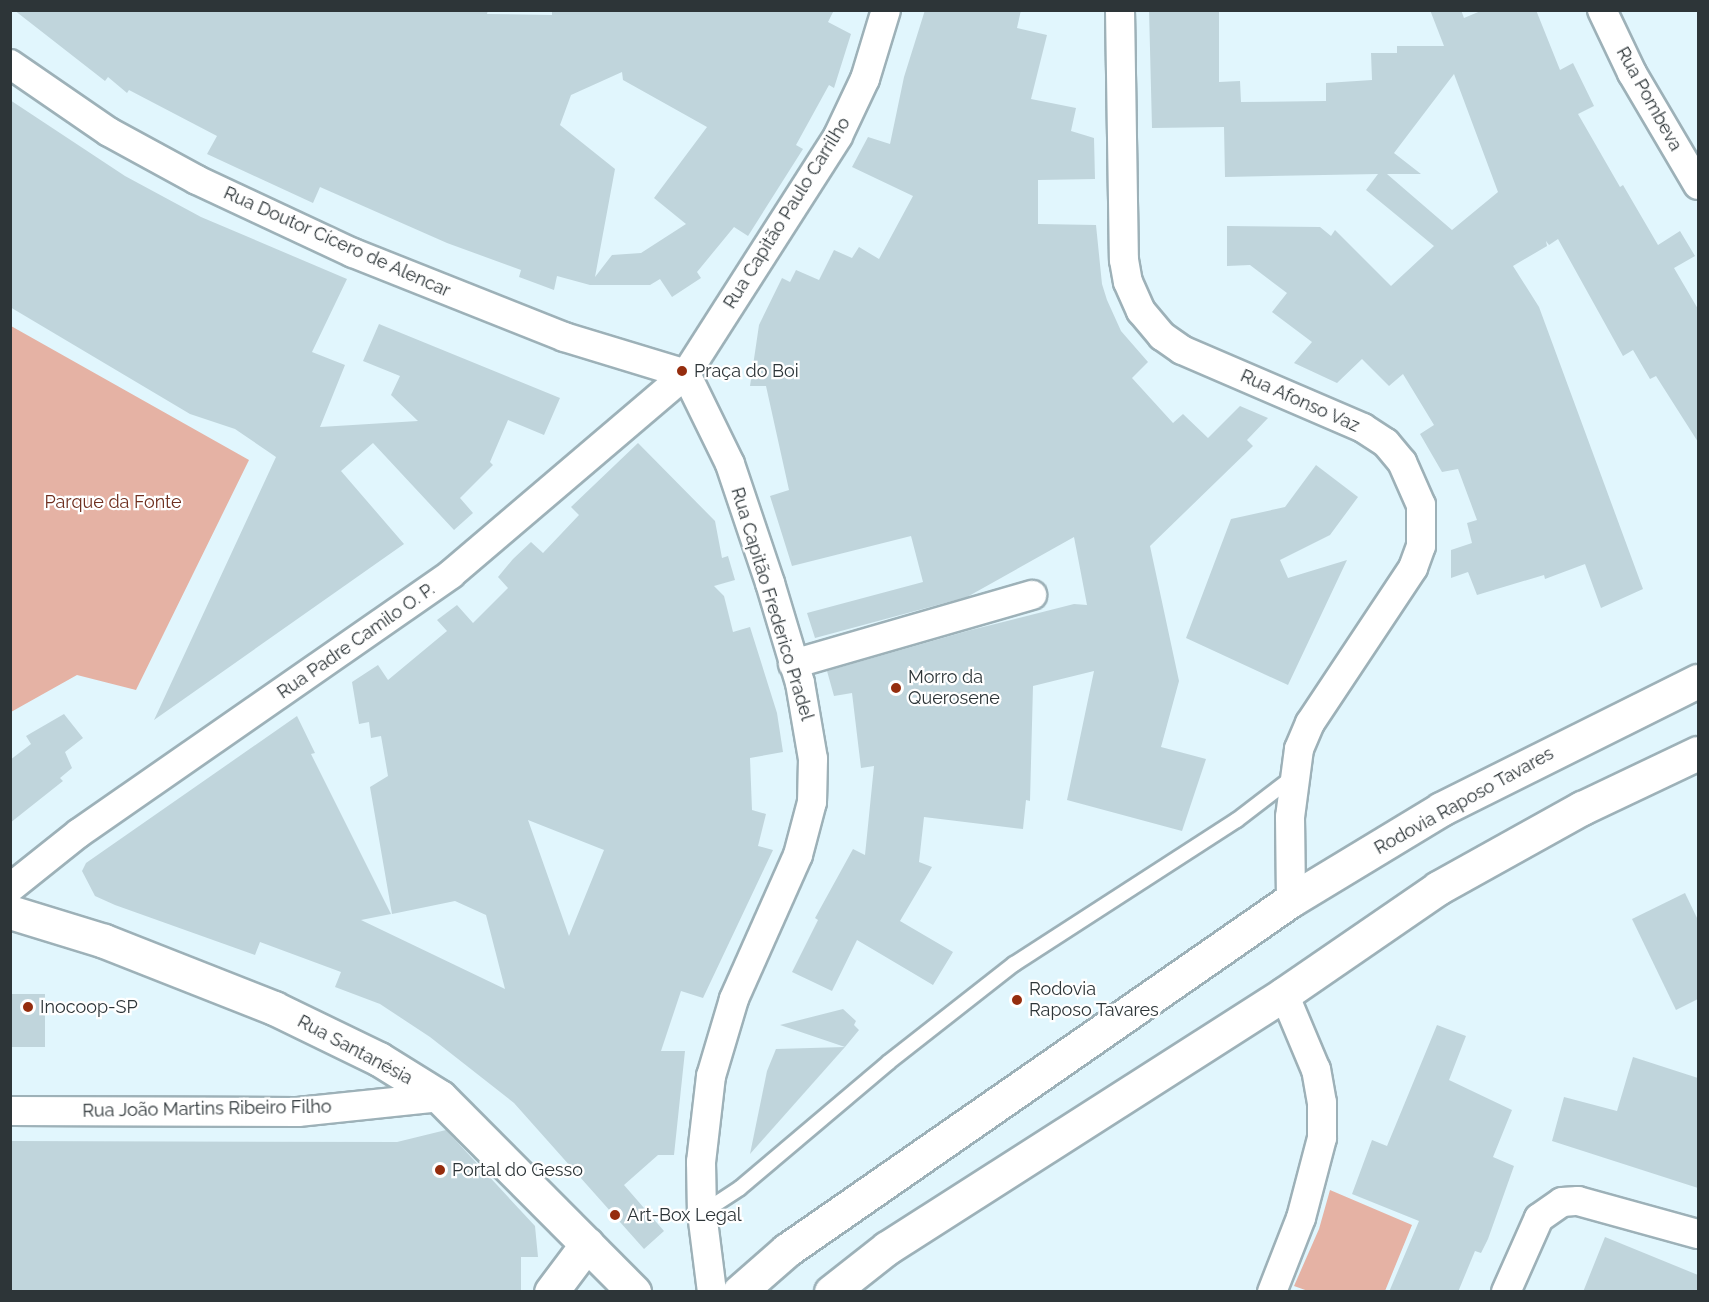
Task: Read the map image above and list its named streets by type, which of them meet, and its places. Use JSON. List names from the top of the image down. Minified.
{"streets":{"main road":["Rodovia Raposo Tavares","Rua Santanésia"],"street":["Rua Pombeva","Rua Capitão Paulo Carrilho","Rua Doutor Cícero de Alencar","Rua Afonso Vaz","Rua Capitão Frederico Pradel","Rua Padre Camilo O. P.","Rua João Martins Ribeiro Filho"]},"crossings":[["Rua Capitão Paulo Carrilho","Rua Doutor Cícero de Alencar"],["Rua Capitão Paulo Carrilho","Rua Capitão Frederico Pradel"],["Rua Capitão Paulo Carrilho","Rua Padre Camilo O. P."],["Rua Doutor Cícero de Alencar","Rua Capitão Frederico Pradel"],["Rua Doutor Cícero de Alencar","Rua Padre Camilo O. P."],["Rua Afonso Vaz","Rodovia Raposo Tavares"],["Rua Capitão Frederico Pradel","Rua Padre Camilo O. P."],["Rua Santanésia","Rua João Martins Ribeiro Filho"]],"parks":["Parque da Fonte"],"places":["Praça do Boi","Morro da Querosene","Rodovia Raposo Tavares","Inocoop-SP","Portal do Gesso","Art-Box Legal"]}
